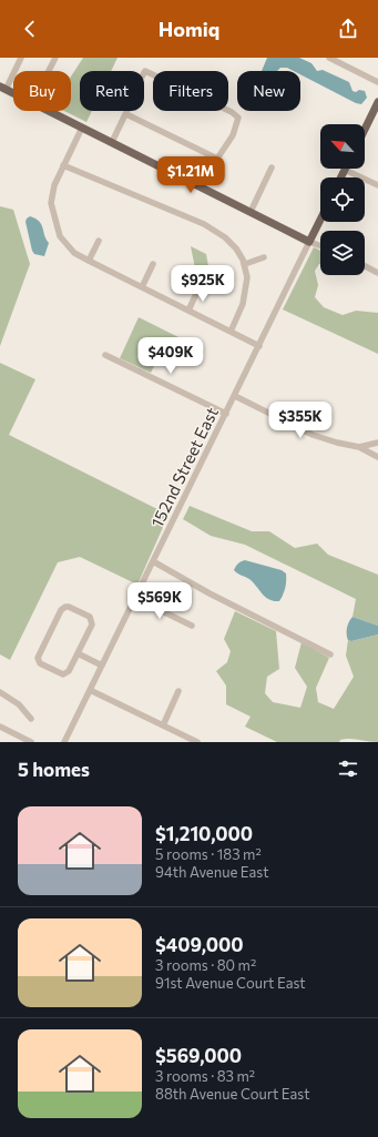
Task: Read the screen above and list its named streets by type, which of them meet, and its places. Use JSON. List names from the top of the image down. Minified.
{"streets":{"main road":["152nd Street East"]},"north":"top left","page":{"header":"Homiq","chip":["Buy","Rent","Filters","New"],"price":["$1.21M","$925K","$409K","$355K","$569K"],"heading":"5 homes","list":[{"name":"$1,210,000","note":"5 rooms · 183 m² · 94th Avenue East"},{"name":"$409,000","note":"3 rooms · 80 m² · 91st Avenue Court East"},{"name":"$569,000","note":"3 rooms · 83 m² · 88th Avenue Court East"}]}}
